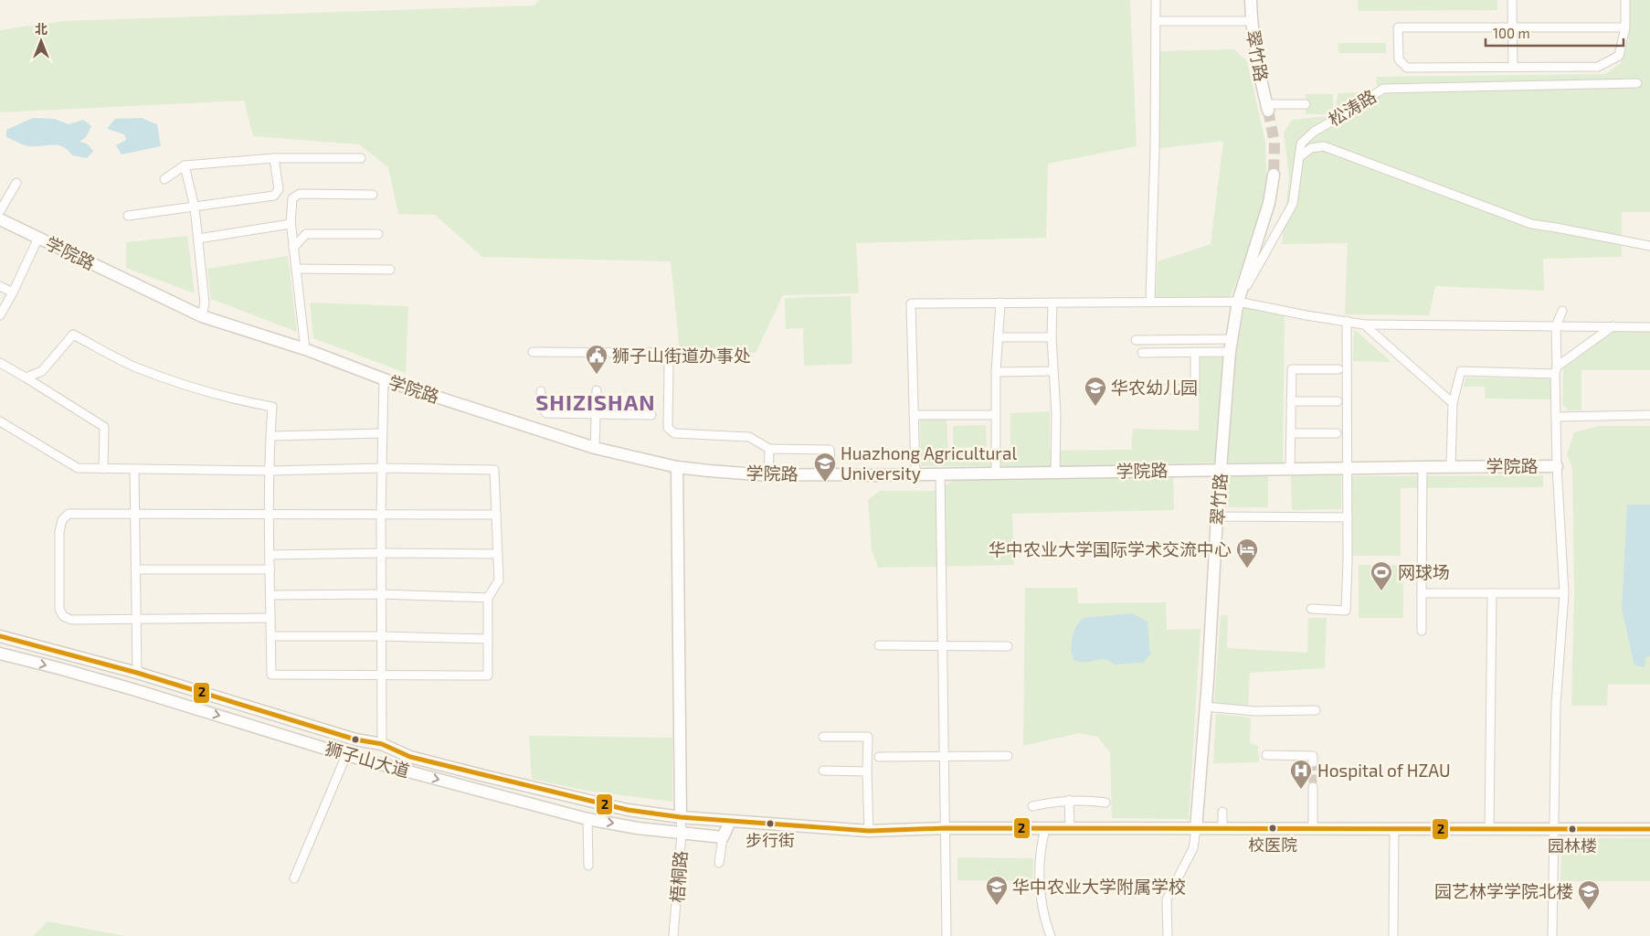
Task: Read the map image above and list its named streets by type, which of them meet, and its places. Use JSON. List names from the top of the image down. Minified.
{"streets":{"street":["翠竹路","松涛路","学院路","狮子山大道","梧桐路"]},"crossings":[["翠竹路","松涛路"],["翠竹路","学院路"],["翠竹路","狮子山大道"],["狮子山大道","梧桐路"]],"districts":["SHIZISHAN"],"places":{"public building":["狮子山街道办事处"],"school or university":["华农幼儿园","Huazhong Agricultural University","华中农业大学附属学校","园艺林学学院北楼"],"hotel":["华中农业大学国际学术交流中心"],"sports":["网球场"],"hospital":["Hospital of HZAU"],"other":["步行街","校医院","园林楼"]},"lines":["transit line 2"],"scale_bar":"100 m","north":"top"}
